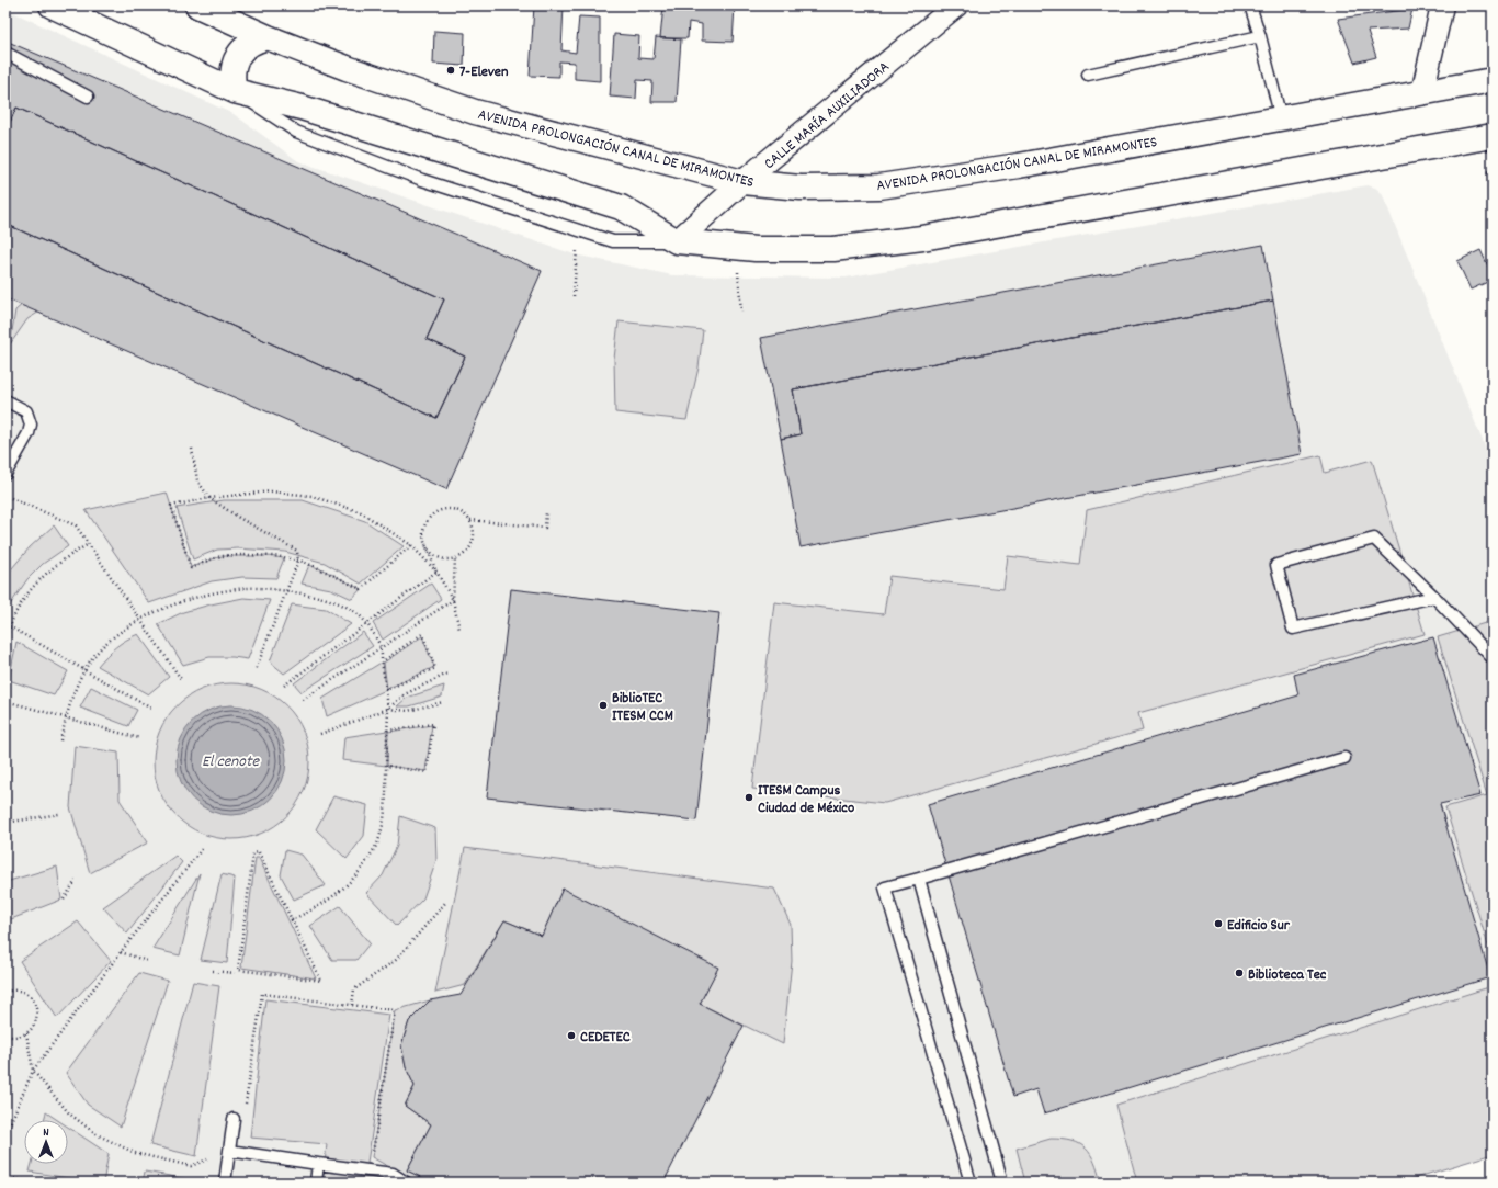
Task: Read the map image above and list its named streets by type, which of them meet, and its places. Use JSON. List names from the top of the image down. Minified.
{"streets":{"street":["CALLE MARÍA AUXILIADORA","AVENIDA PROLONGACIÓN CANAL DE MIRAMONTES"]},"crossings":[["CALLE MARÍA AUXILIADORA","AVENIDA PROLONGACIÓN CANAL DE MIRAMONTES"]],"water":["El cenote"],"places":["7-Eleven","BiblioTEC ITESM CCM","ITESM Campus Ciudad de México","Edificio Sur","Biblioteca Tec","CEDETEC"],"north":"top"}
